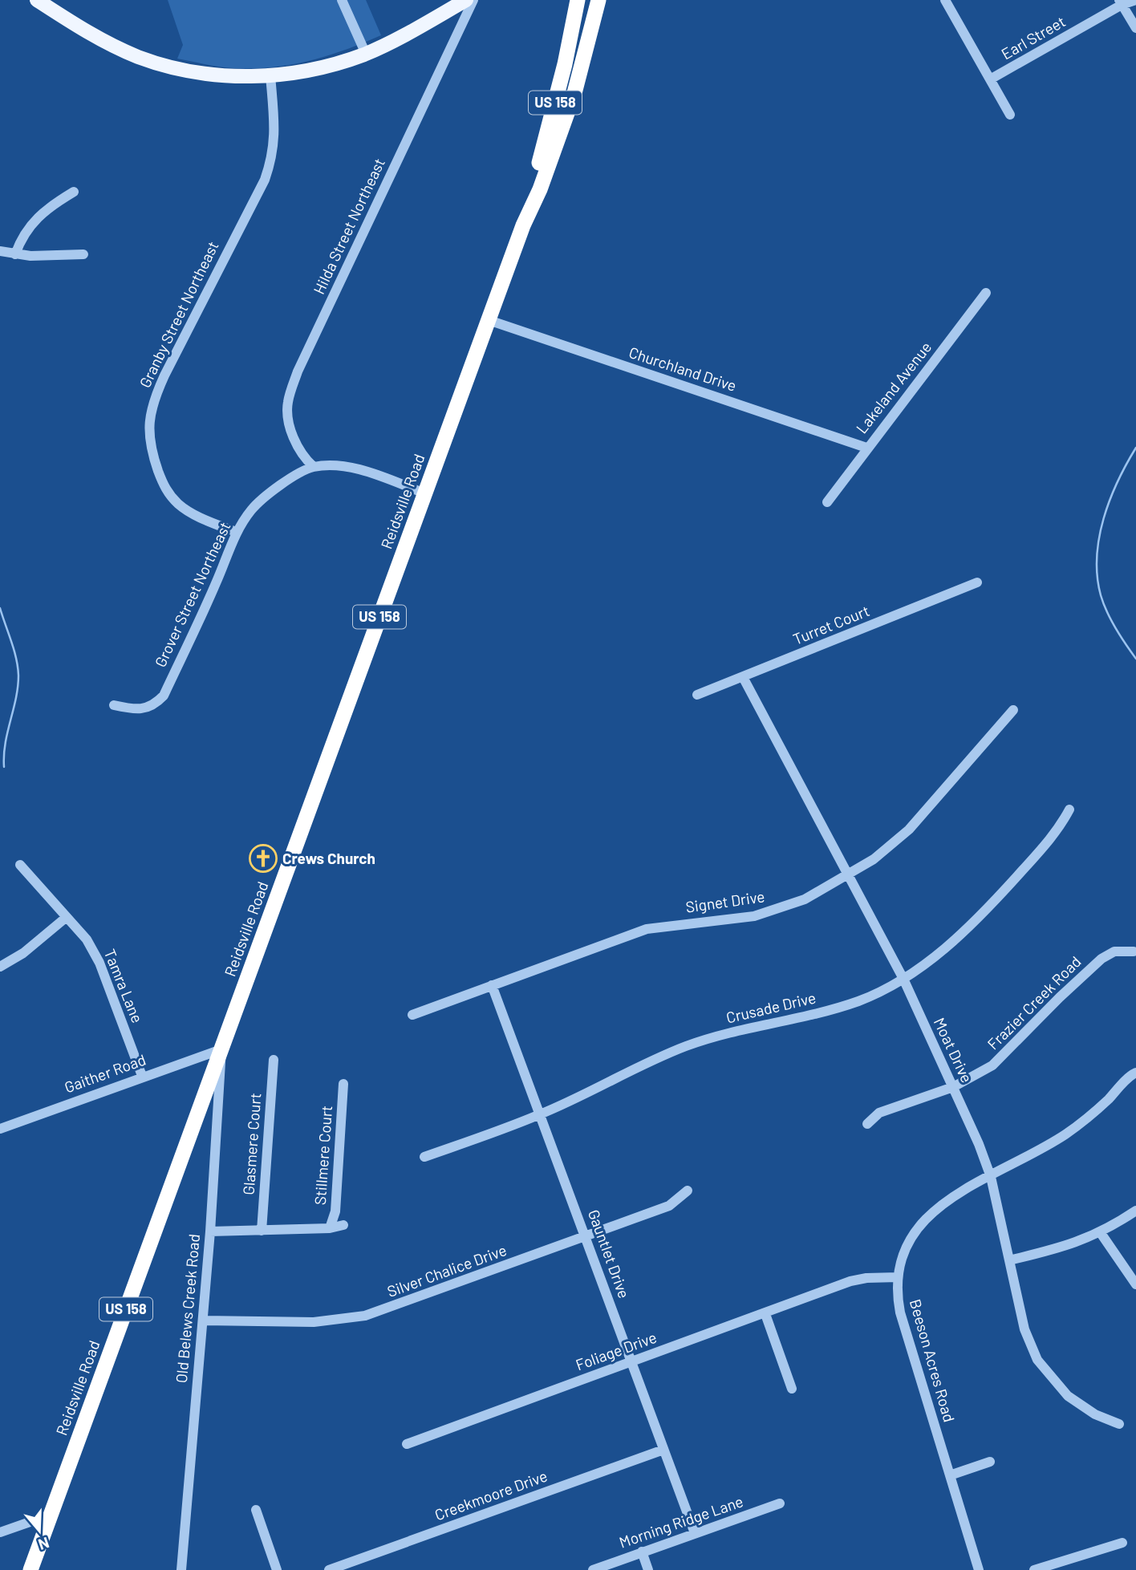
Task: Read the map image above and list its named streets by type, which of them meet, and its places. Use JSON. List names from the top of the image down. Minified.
{"streets":{"highway":["US 158","Reidsville Road"],"street":["Earl Street","Hilda Street Northeast","Granby Street Northeast","Churchland Drive","Lakeland Avenue","Grover Street Northeast","Turret Court","Signet Drive","Tamra Lane","Frazier Creek Road","Crusade Drive","Moat Drive","Gaither Road","Glasmere Court","Stillmere Court","Gauntlet Drive","Silver Chalice Drive","Old Belews Creek Road","Foliage Drive","Beeson Acres Road","Creekmoore Drive","Morning Ridge Lane"]},"crossings":[["Hilda Street Northeast","Grover Street Northeast"],["Granby Street Northeast","Grover Street Northeast"],["Churchland Drive","Lakeland Avenue"],["Churchland Drive","Reidsville Road"],["Reidsville Road","Grover Street Northeast"],["Reidsville Road","Gaither Road"],["Reidsville Road","Old Belews Creek Road"],["Turret Court","Moat Drive"],["Signet Drive","Moat Drive"],["Signet Drive","Gauntlet Drive"],["Tamra Lane","Gaither Road"],["Frazier Creek Road","Moat Drive"],["Crusade Drive","Moat Drive"],["Crusade Drive","Gauntlet Drive"],["Moat Drive","Beeson Acres Road"],["Gaither Road","Old Belews Creek Road"],["Gauntlet Drive","Silver Chalice Drive"],["Gauntlet Drive","Foliage Drive"],["Gauntlet Drive","Creekmoore Drive"],["Gauntlet Drive","Morning Ridge Lane"],["Silver Chalice Drive","Old Belews Creek Road"],["Foliage Drive","Beeson Acres Road"]],"places":{"church":["Crews Church"]},"north":"bottom"}
